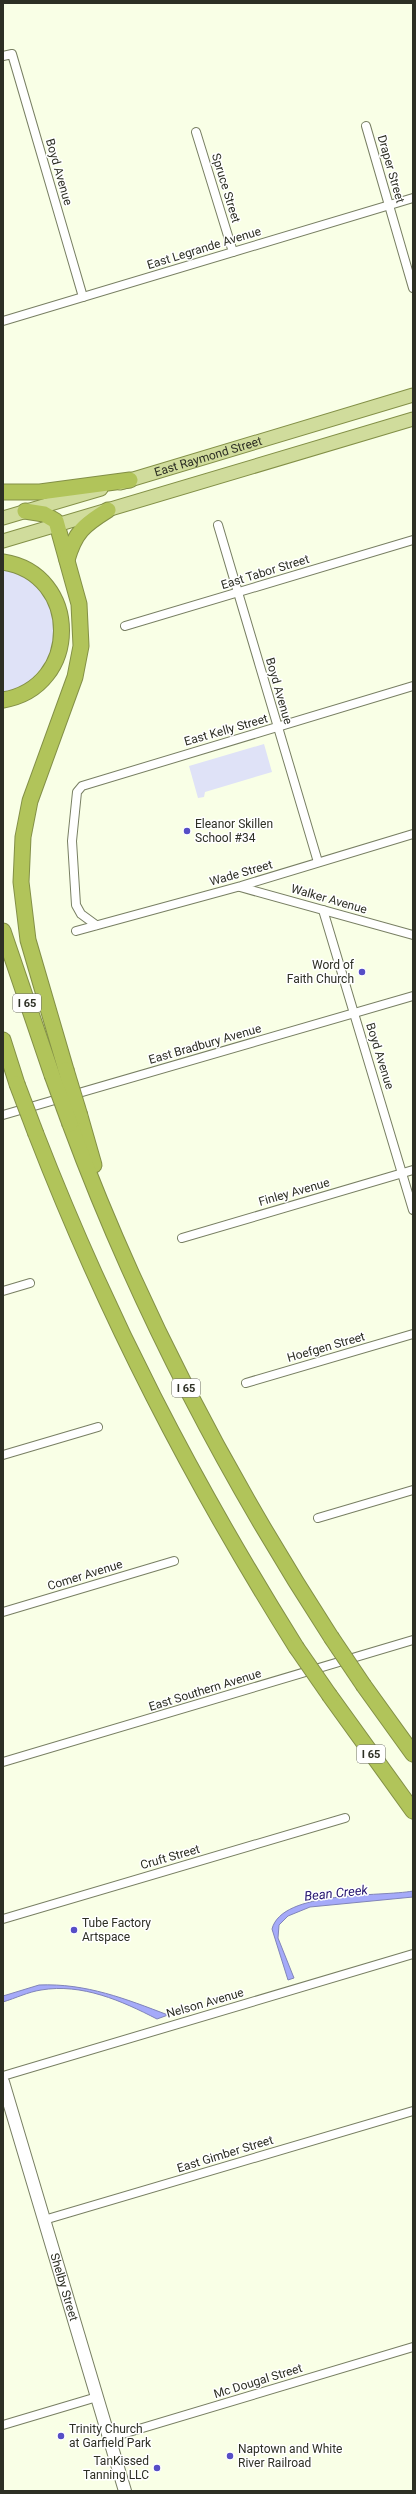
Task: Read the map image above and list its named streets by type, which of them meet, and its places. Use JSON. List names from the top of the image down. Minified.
{"streets":{"highway":["I 65"],"main road":["East Raymond Street","Shelby Street"],"street":["Draper Street","Boyd Avenue","Spruce Street","East Legrande Avenue","East Tabor Street","East Kelly Street","Wade Street","Walker Avenue","East Bradbury Avenue","Finley Avenue","Hoefgen Street","Comer Avenue","East Southern Avenue","Cruft Street","Nelson Avenue","East Gimber Street","Mc Dougal Street"]},"crossings":[["Draper Street","East Legrande Avenue"],["Boyd Avenue","East Legrande Avenue"],["Boyd Avenue","East Tabor Street"],["Boyd Avenue","East Kelly Street"],["Boyd Avenue","Wade Street"],["Boyd Avenue","Walker Avenue"],["Boyd Avenue","East Bradbury Avenue"],["Boyd Avenue","Finley Avenue"],["Spruce Street","East Legrande Avenue"],["East Kelly Street","Wade Street"],["Wade Street","Walker Avenue"],["East Gimber Street","Shelby Street"],["Shelby Street","Mc Dougal Street"]],"water":["Bean Creek"],"places":["Eleanor Skillen School #34","Word of Faith Church","Tube Factory Artspace","Trinity Church at Garfield Park","Naptown and White River Railroad","TanKissed Tanning LLC"]}
